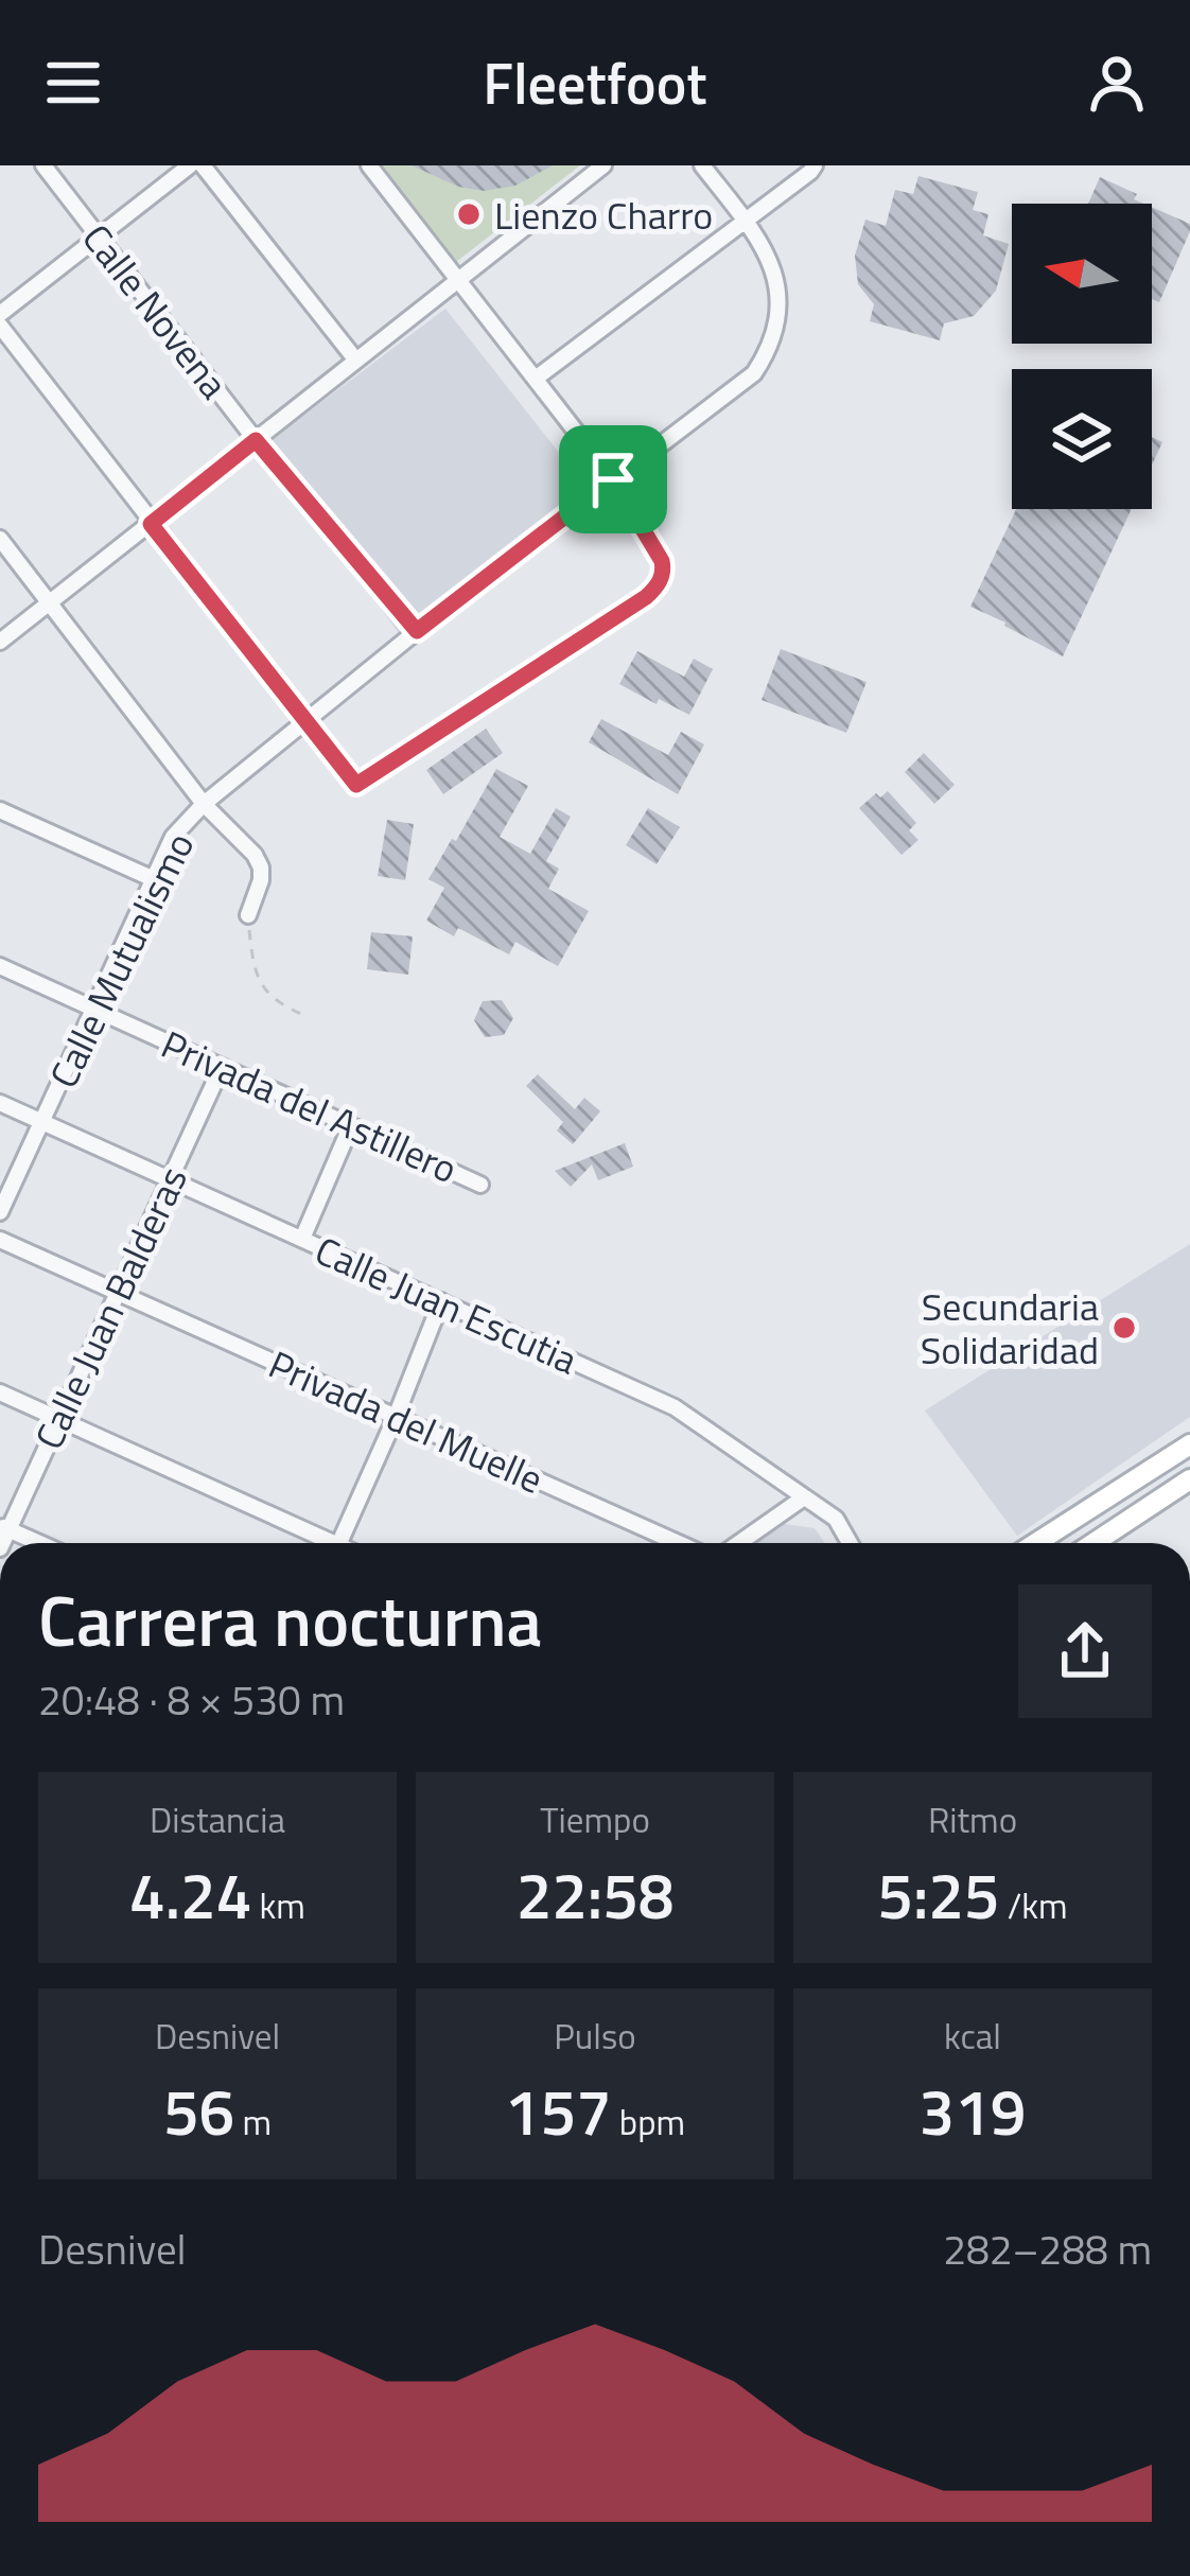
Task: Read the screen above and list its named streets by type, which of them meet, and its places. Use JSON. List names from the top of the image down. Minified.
{"streets":{"street":["Calle Novena","Calle Mutualismo","Privada del Astillero","Calle Juan Escutia","Calle Juan Balderas","Privada del Muelle"]},"crossings":[["Calle Novena","Calle Mutualismo"],["Calle Mutualismo","Privada del Astillero"],["Calle Mutualismo","Calle Juan Escutia"],["Privada del Astillero","Calle Juan Balderas"],["Calle Juan Escutia","Calle Juan Balderas"],["Calle Juan Escutia","Privada del Muelle"],["Calle Juan Balderas","Privada del Muelle"]],"places":["Lienzo Charro","Secundaria Solidaridad"],"north":"left","page":{"header":"Fleetfoot","heading":["Carrera nocturna","20:48 · 8 × 530 m"],"stats":[["Distancia","4.24 km"],["Tiempo","22:58"],["Ritmo","5:25 /km"],["Desnivel","56 m"],["Pulso","157 bpm"],["kcal","319"]],"chart":["Desnivel","282–288 m"]}}
